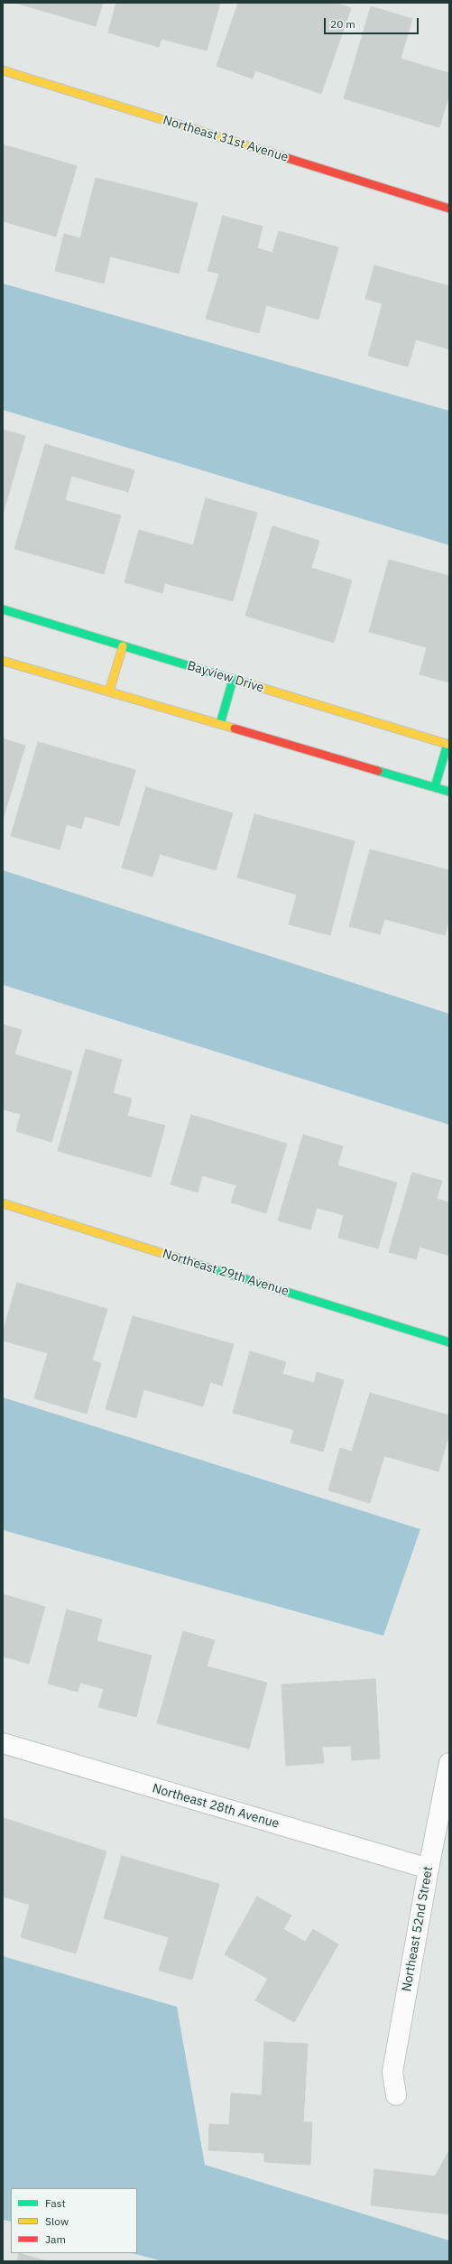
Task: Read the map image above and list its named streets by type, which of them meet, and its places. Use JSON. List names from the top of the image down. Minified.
{"streets":{"street":["Northeast 31st Avenue","Bayview Drive","Northeast 29th Avenue","Northeast 28th Avenue","Northeast 52nd Street"]},"crossings":[["Northeast 28th Avenue","Northeast 52nd Street"]],"legend":["Fast","Slow","Jam"],"scale_bar":"20 m"}
